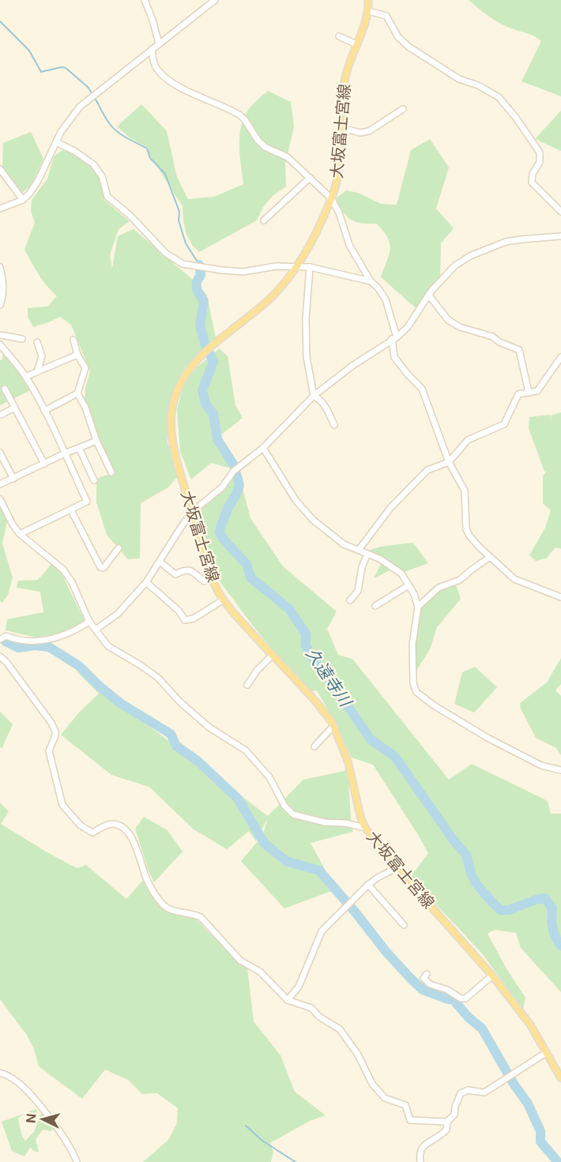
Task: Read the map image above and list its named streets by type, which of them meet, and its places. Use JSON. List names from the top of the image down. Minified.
{"streets":{"main road":["大坂富士宮線"]},"water":["久遠寺川"],"north":"left"}
